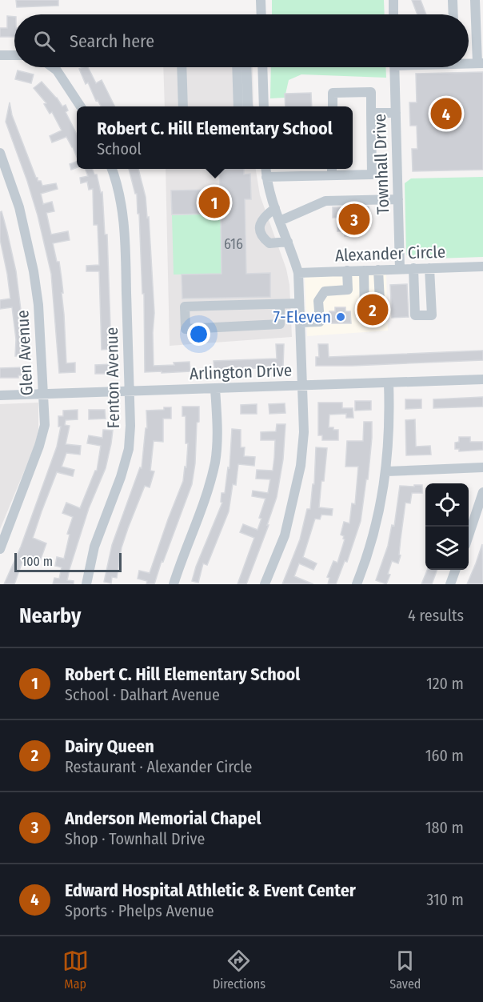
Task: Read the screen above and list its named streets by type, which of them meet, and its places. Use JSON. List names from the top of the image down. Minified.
{"streets":{"street":["Townhall Drive","Alexander Circle","Glen Avenue","Arlington Drive","Fenton Avenue"]},"crossings":[["Townhall Drive","Alexander Circle"],["Glen Avenue","Arlington Drive"],["Arlington Drive","Fenton Avenue"]],"places":["7-Eleven"],"house_numbers":["616"],"scale_bar":"100 m","page":{"search":"Search here","pins":["4","1","3","2"],"popup":["Robert C. Hill Elementary School","School"],"scale":"100 m","heading":["Nearby","4 results"],"list":[{"mark":"1","name":"Robert C. Hill Elementary School","note":"School · Dalhart Avenue","value":"120 m"},{"mark":"2","name":"Dairy Queen","note":"Restaurant · Alexander Circle","value":"160 m"},{"mark":"3","name":"Anderson Memorial Chapel","note":"Shop · Townhall Drive","value":"180 m"},{"mark":"4","name":"Edward Hospital Athletic & Event Center","note":"Sports · Phelps Avenue","value":"310 m"}],"nav":["Map","Directions","Saved"]}}
